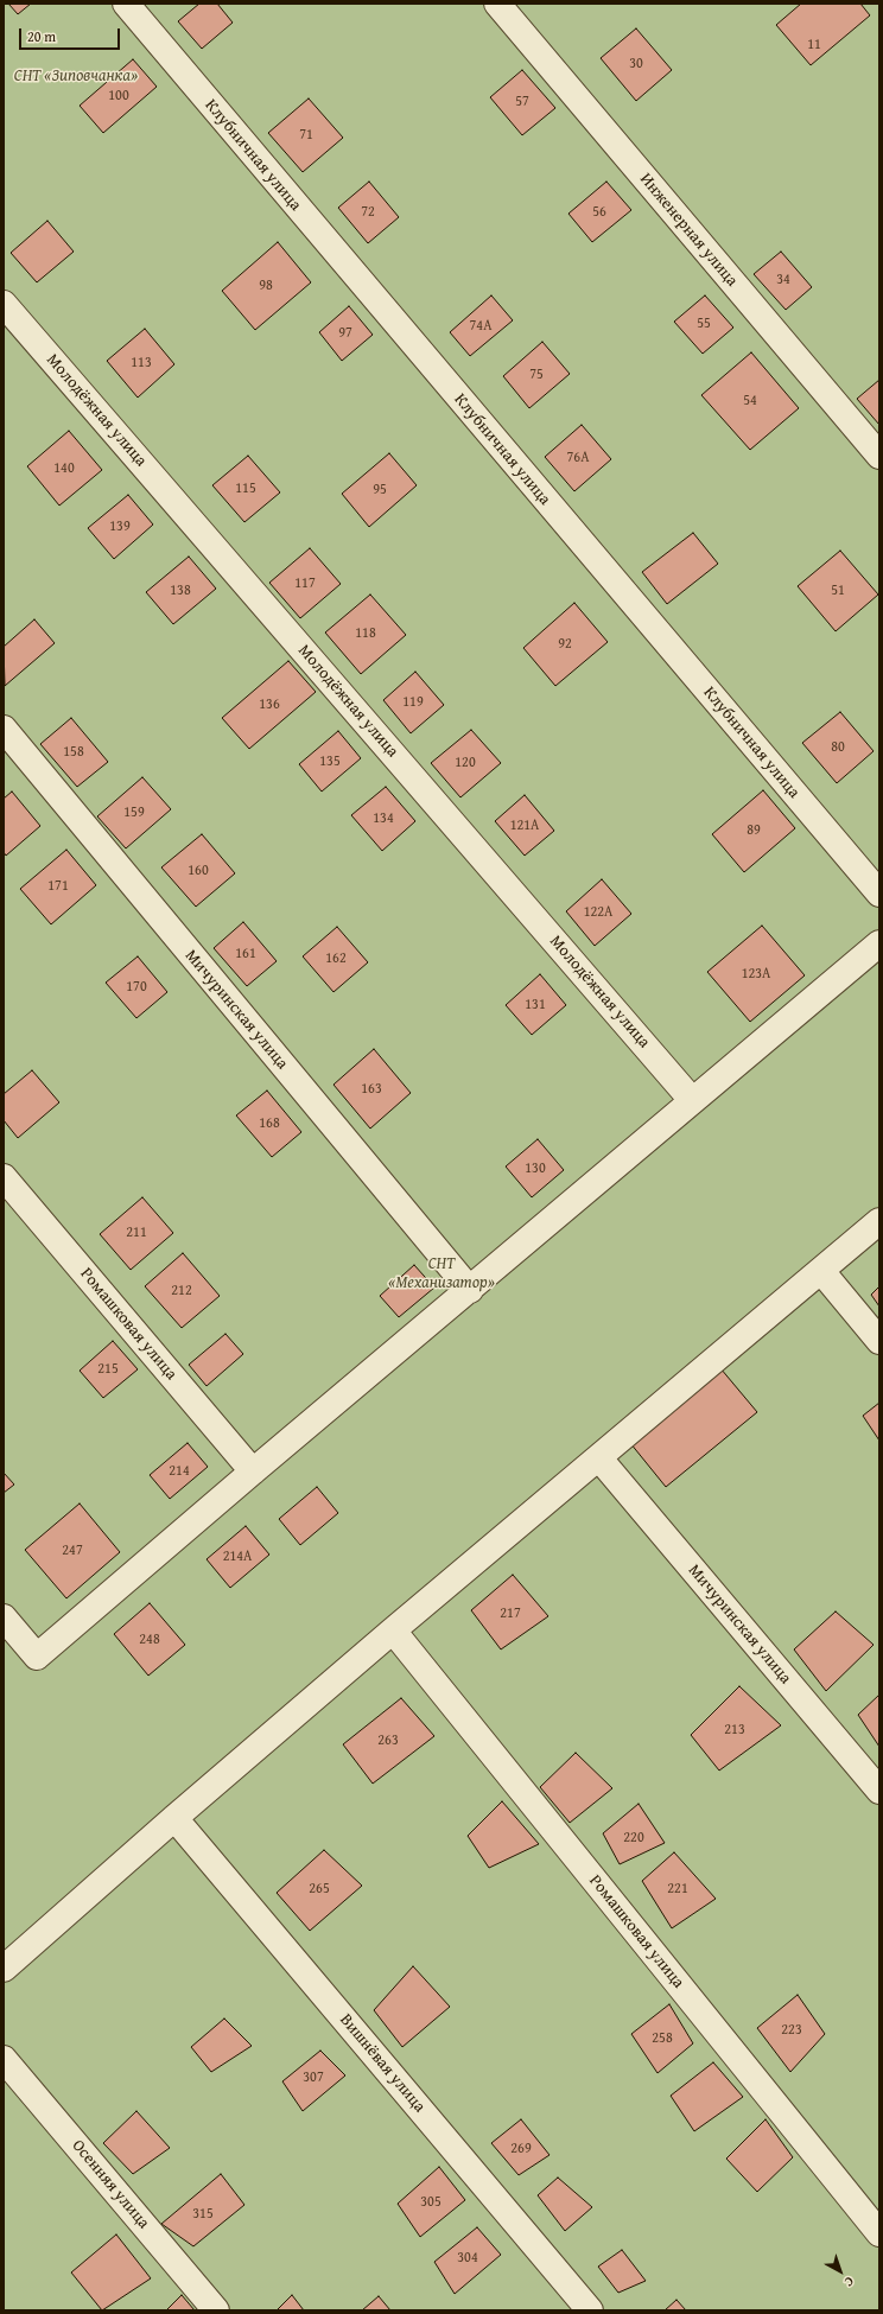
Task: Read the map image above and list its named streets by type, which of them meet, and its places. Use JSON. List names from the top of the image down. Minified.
{"streets":{"street":["Клубничная улица","Инженерная улица","Молодёжная улица","Мичуринская улица","Ромашковая улица","Вишнёвая улица","Осенняя улица"]},"parks":["СНТ «Зиповчанка»","СНТ «Механизатор»"],"house_numbers":["11","30","100","57","71","72","56","34","98","55","74А","97","113","75","54","76А","140","115","95","139","117","138","51","118","92","119","136","80","158","135","120","159","134","121А","89","160","171","122А","161","162","123А","170","131","163","168","130","211","212","215","214","247","214А","217","248","213","263","220","265","221","223","258","307","269","305","315","304"],"scale_bar":"20 m","north":"bottom right"}
